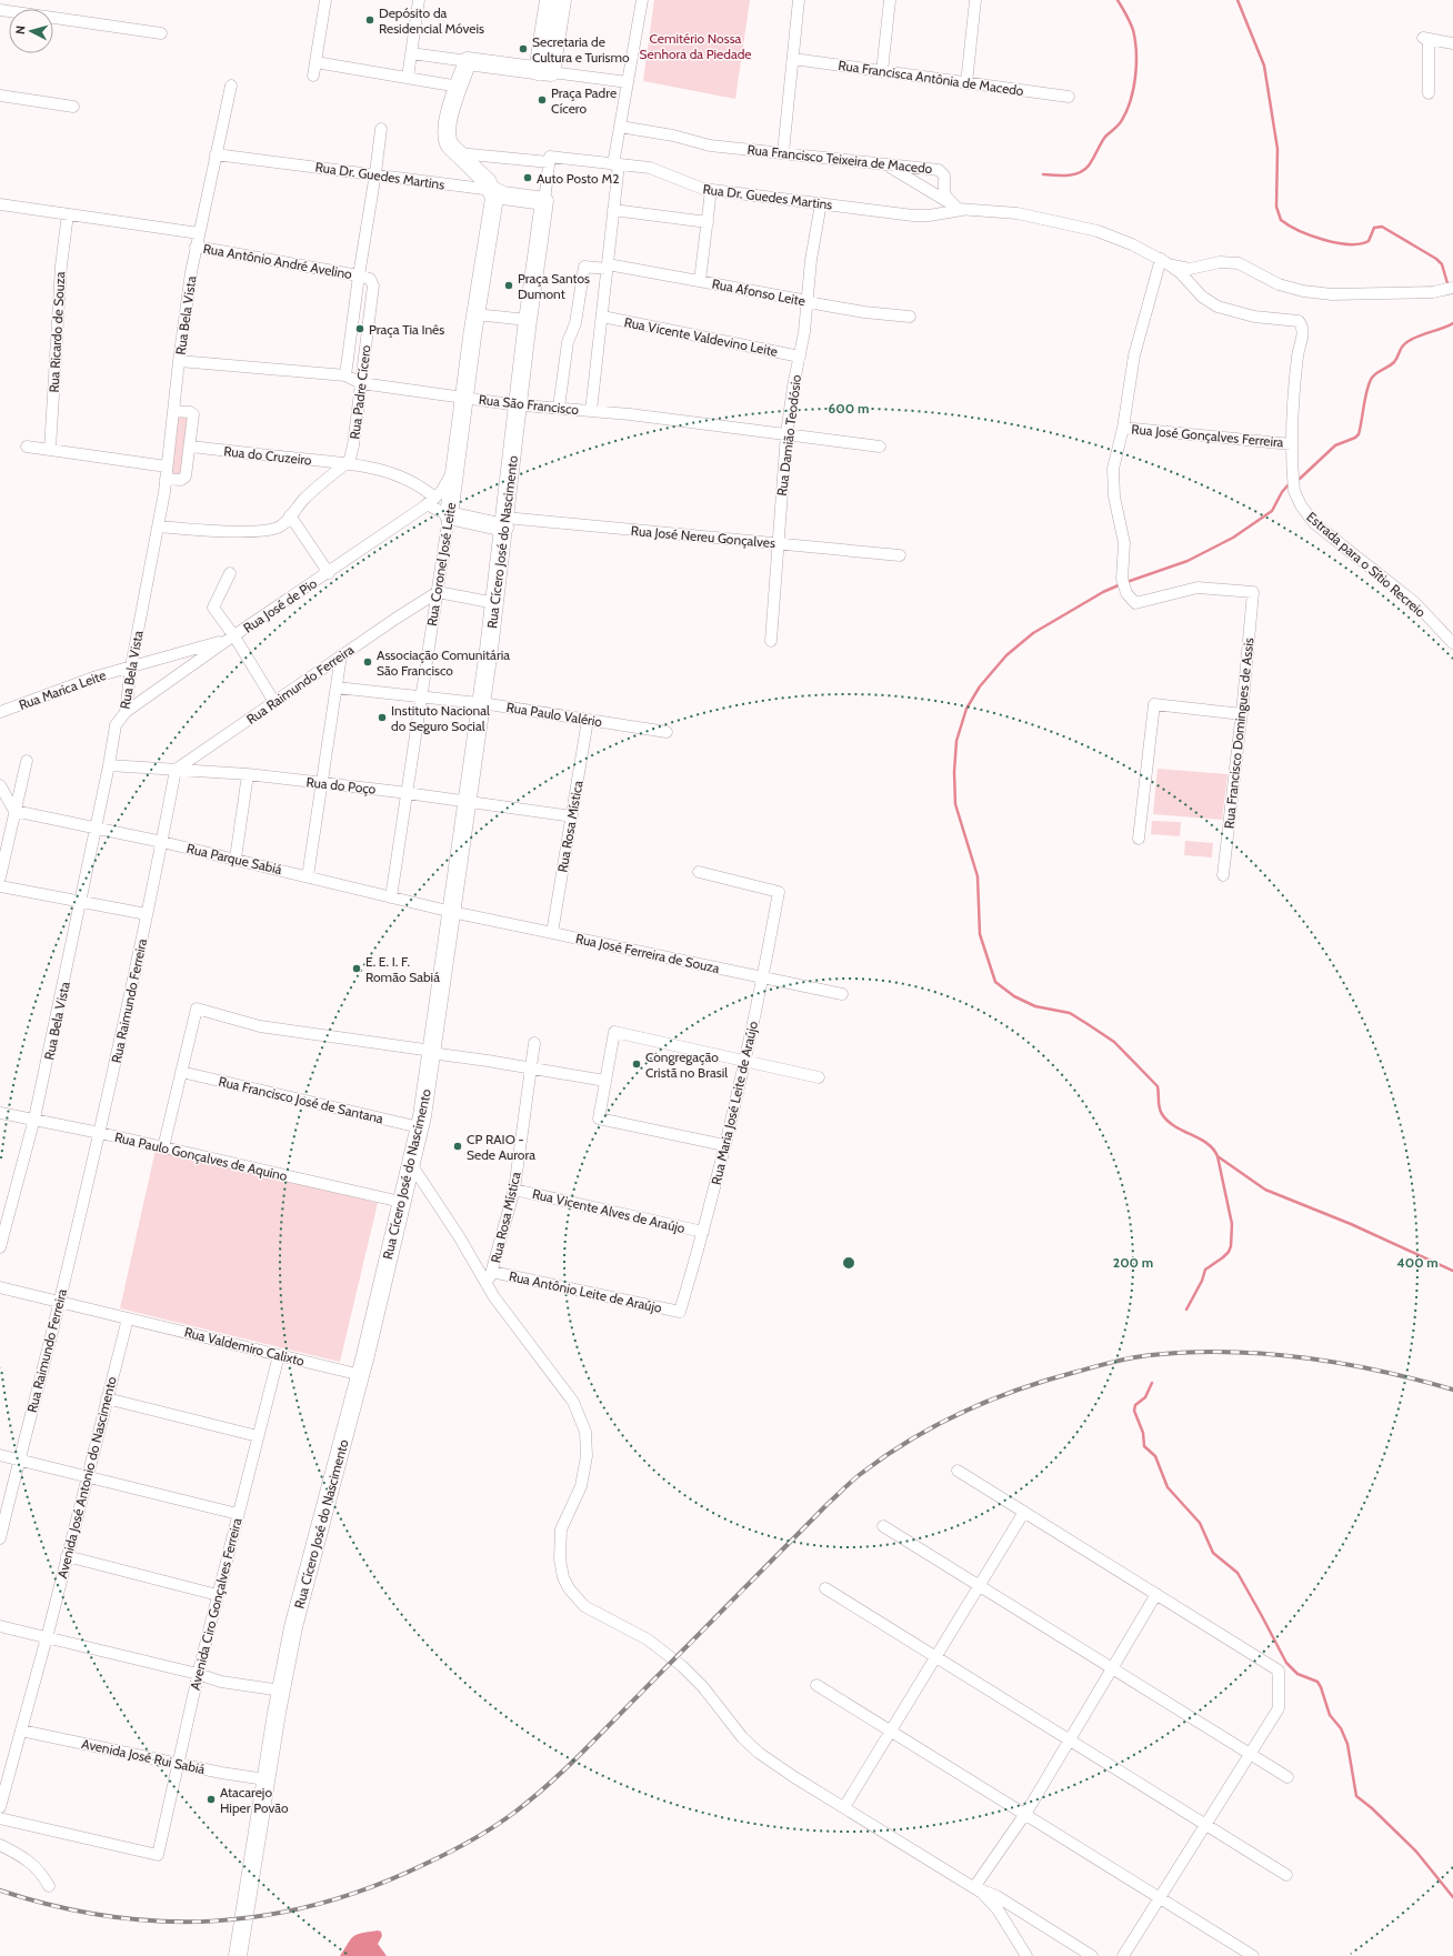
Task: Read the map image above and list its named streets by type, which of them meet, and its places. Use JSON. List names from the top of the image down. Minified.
{"streets":{"main road":["Rua Dr. Guedes Martins","Rua José Nereu Gonçalves","Rua Cícero José do Nascimento","Rua Coronel José Leite"],"street":["Rua Francisca Antônia de Macedo","Rua Francisco Teixeira de Macedo","Rua Antônio André Avelino","Rua Afonso Leite","Rua Bela Vista","Rua Ricardo de Souza","Rua Vicente Valdevino Leite","Rua Padre Cícero","Rua São Francisco","Rua Damião Teodósio","Rua José Gonçalves Ferreira","Rua do Cruzeiro","Estrada para o Sítio Recreio","Rua José de Pio","Rua Raimundo Ferreira","Rua Marica Leite","Rua Paulo Valério","Rua Francisco Domingues de Assis","Rua do Poço","Rua Rosa Mística","Rua Parque Sabiá","Rua José Ferreira de Souza","Rua Francisco José de Santana","Rua Maria José Leite de Araújo","Rua Paulo Gonçalves de Aquino","Rua Vicente Alves de Araújo","Rua Antônio Leite de Araújo","Rua Valdemiro Calixto","Avenida José Antonio do Nascimento","Avenida Ciro Gonçalves Ferreira","Avenida José Rui Sabiá"]},"crossings":[["Rua Francisco Teixeira de Macedo","Rua Dr. Guedes Martins"],["Rua Dr. Guedes Martins","Rua Bela Vista"],["Rua Dr. Guedes Martins","Rua Padre Cícero"],["Rua Dr. Guedes Martins","Rua Damião Teodósio"],["Rua Dr. Guedes Martins","Rua Cícero José do Nascimento"],["Rua Dr. Guedes Martins","Rua Coronel José Leite"],["Rua Antônio André Avelino","Rua Bela Vista"],["Rua Antônio André Avelino","Rua Padre Cícero"],["Rua Afonso Leite","Rua São Francisco"],["Rua Afonso Leite","Rua Damião Teodósio"],["Rua Bela Vista","Rua São Francisco"],["Rua Bela Vista","Rua José de Pio"],["Rua Bela Vista","Rua Marica Leite"],["Rua Bela Vista","Rua do Poço"],["Rua Bela Vista","Rua Parque Sabiá"],["Rua Bela Vista","Rua Paulo Gonçalves de Aquino"],["Rua Vicente Valdevino Leite","Rua Damião Teodósio"],["Rua Padre Cícero","Rua São Francisco"],["Rua Padre Cícero","Rua do Cruzeiro"],["Rua Padre Cícero","Rua José Nereu Gonçalves"],["Rua São Francisco","Rua Damião Teodósio"],["Rua São Francisco","Rua Cícero José do Nascimento"],["Rua São Francisco","Rua Coronel José Leite"],["Rua Damião Teodósio","Rua José Nereu Gonçalves"],["Rua José Gonçalves Ferreira","Estrada para o Sítio Recreio"],["Rua José Gonçalves Ferreira","Rua Francisco Domingues de Assis"],["Rua do Cruzeiro","Rua José Nereu Gonçalves"],["Rua José Nereu Gonçalves","Rua Cícero José do Nascimento"],["Rua José Nereu Gonçalves","Rua Coronel José Leite"],["Rua José Nereu Gonçalves","Rua José de Pio"],["Rua Cícero José do Nascimento","Rua Paulo Valério"],["Rua Cícero José do Nascimento","Rua do Poço"],["Rua Cícero José do Nascimento","Rua Parque Sabiá"],["Rua Cícero José do Nascimento","Rua José Ferreira de Souza"],["Rua Cícero José do Nascimento","Rua Francisco José de Santana"],["Rua Cícero José do Nascimento","Rua Paulo Gonçalves de Aquino"],["Rua Cícero José do Nascimento","Rua Valdemiro Calixto"],["Rua Cícero José do Nascimento","Avenida José Rui Sabiá"],["Rua Coronel José Leite","Rua José de Pio"],["Rua Coronel José Leite","Rua Raimundo Ferreira"],["Rua Coronel José Leite","Rua Paulo Valério"],["Rua Coronel José Leite","Rua do Poço"],["Rua Coronel José Leite","Rua Parque Sabiá"],["Rua José de Pio","Rua Marica Leite"],["Rua Raimundo Ferreira","Rua do Poço"],["Rua Raimundo Ferreira","Rua Parque Sabiá"],["Rua Raimundo Ferreira","Rua Paulo Gonçalves de Aquino"],["Rua Raimundo Ferreira","Rua Valdemiro Calixto"],["Rua Paulo Valério","Rua Rosa Mística"],["Rua do Poço","Rua Rosa Mística"],["Rua Rosa Mística","Rua José Ferreira de Souza"],["Rua Rosa Mística","Rua Vicente Alves de Araújo"],["Rua Rosa Mística","Rua Antônio Leite de Araújo"],["Rua Parque Sabiá","Rua José Ferreira de Souza"],["Rua José Ferreira de Souza","Rua Maria José Leite de Araújo"],["Rua Maria José Leite de Araújo","Rua Vicente Alves de Araújo"],["Rua Maria José Leite de Araújo","Rua Antônio Leite de Araújo"],["Rua Valdemiro Calixto","Avenida José Antonio do Nascimento"],["Rua Valdemiro Calixto","Avenida Ciro Gonçalves Ferreira"],["Avenida José Antonio do Nascimento","Avenida José Rui Sabiá"],["Avenida Ciro Gonçalves Ferreira","Avenida José Rui Sabiá"]],"parks":["Cemitério Nossa Senhora da Piedade"],"places":["Depósito da Residencial Móveis","Secretaria de Cultura e Turismo","Praça Padre Cícero","Auto Posto M2","Praça Santos Dumont","Praça Tia Inês","Associação Comunitária São Francisco","Instituto Nacional do Seguro Social","E. E. I. F. Romão Sabiá","Congregação Cristã no Brasil","CP RAIO - Sede Aurora","Atacarejo Hiper Povão"],"north":"left","rings":["600 m","200 m","400 m"]}
